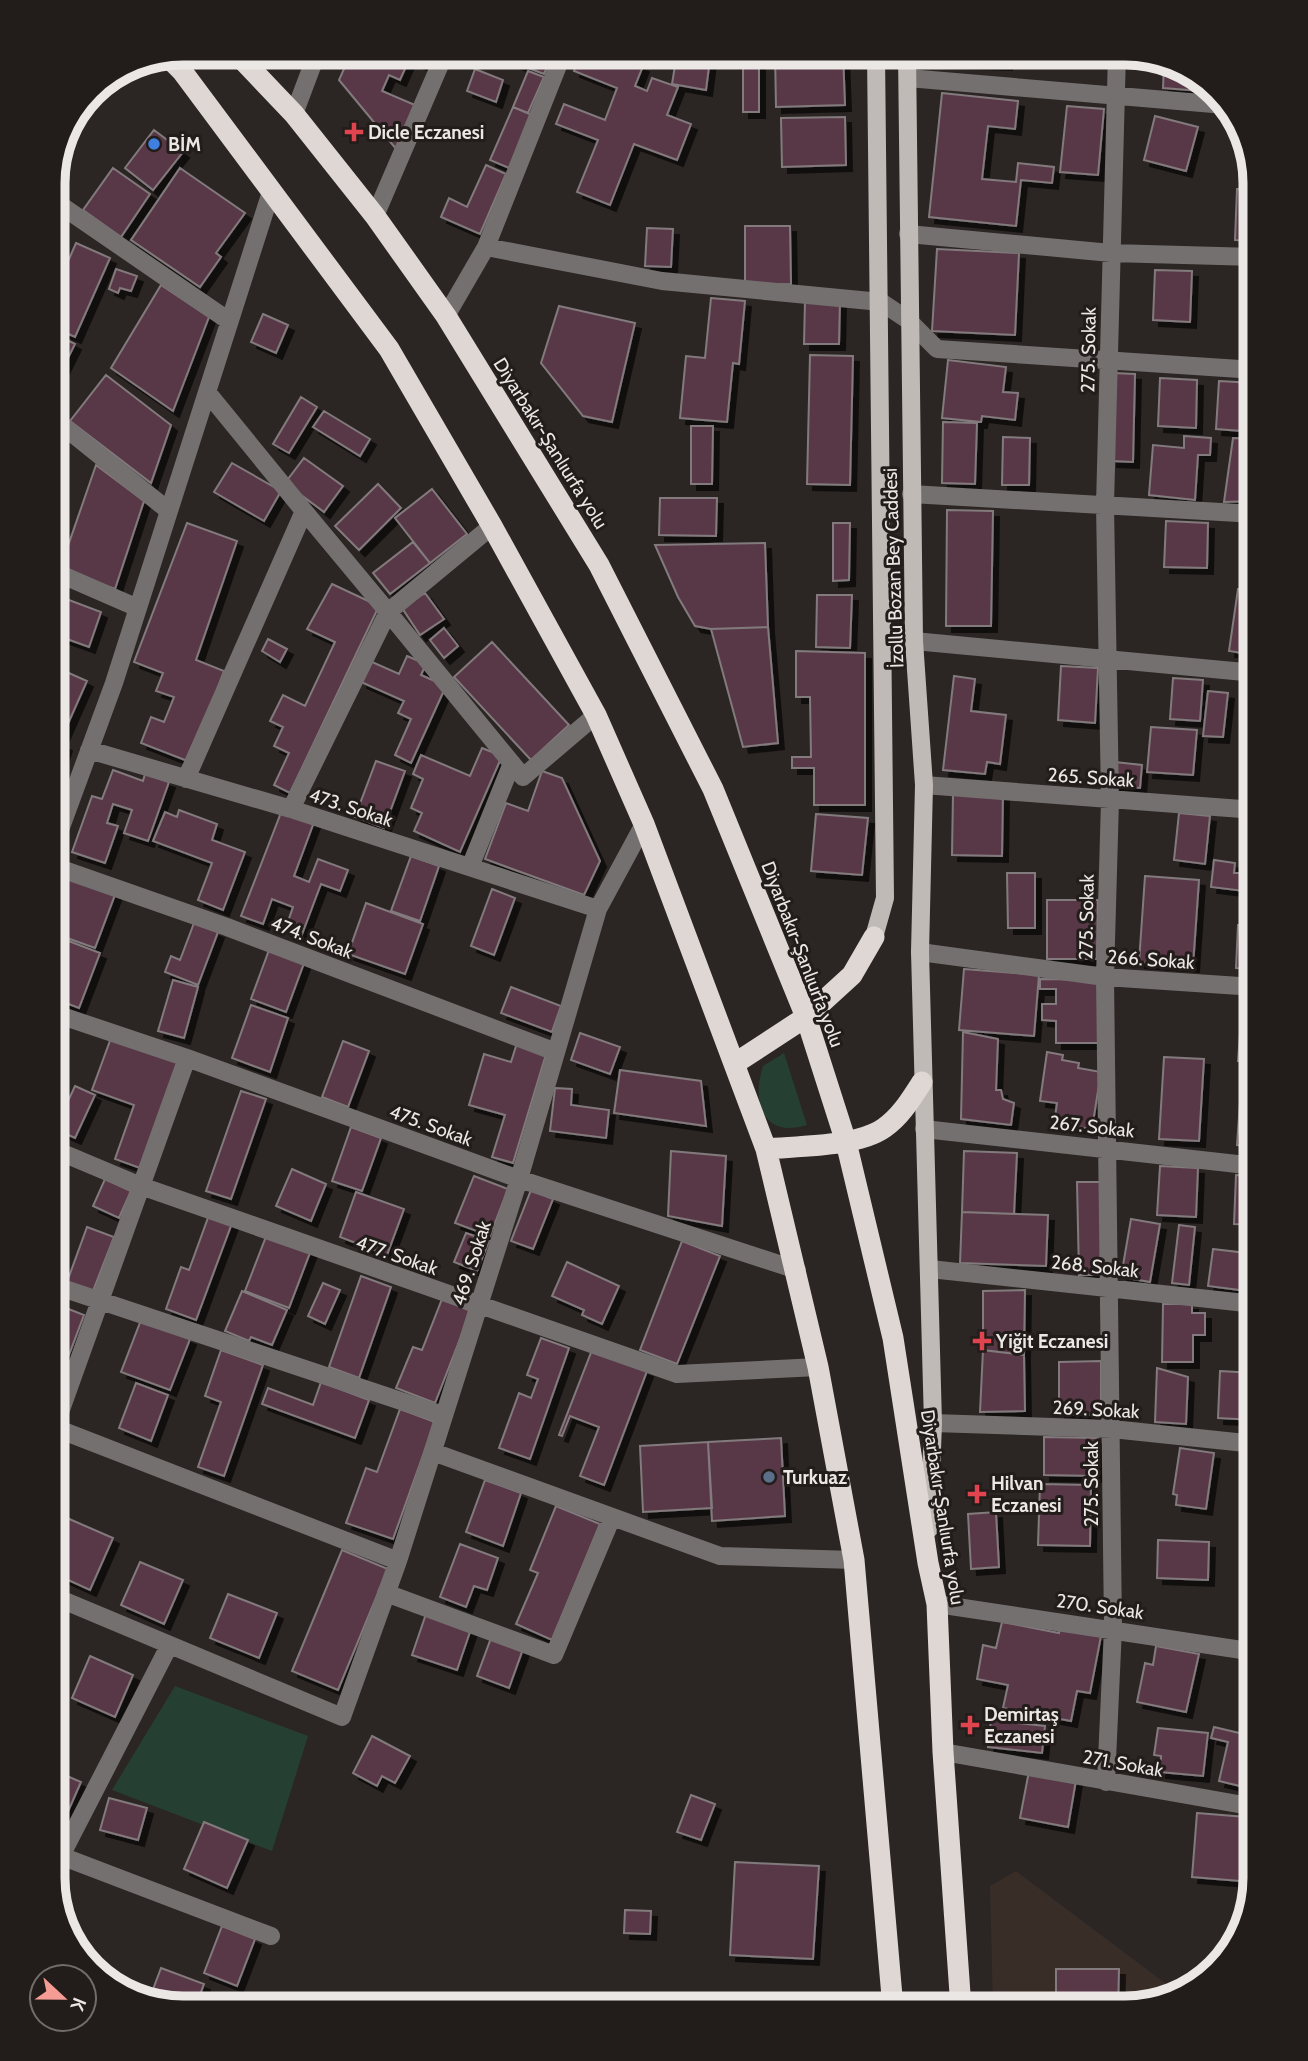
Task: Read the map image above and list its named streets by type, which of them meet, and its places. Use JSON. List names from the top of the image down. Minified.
{"streets":{"highway":["Diyarbakır-Şanlıurfa yolu"],"main road":["İzollu Bozan Bey Caddesi"],"street":["275. Sokak","265. Sokak","473. Sokak","474. Sokak","266. Sokak","475. Sokak","267. Sokak","477. Sokak","469. Sokak","268. Sokak","269. Sokak","270. Sokak","271. Sokak"]},"crossings":[["275. Sokak","265. Sokak"],["275. Sokak","266. Sokak"],["275. Sokak","267. Sokak"],["275. Sokak","268. Sokak"],["275. Sokak","269. Sokak"],["275. Sokak","270. Sokak"],["275. Sokak","271. Sokak"],["Diyarbakır-Şanlıurfa yolu","İzollu Bozan Bey Caddesi"],["Diyarbakır-Şanlıurfa yolu","270. Sokak"],["Diyarbakır-Şanlıurfa yolu","271. Sokak"],["İzollu Bozan Bey Caddesi","265. Sokak"],["İzollu Bozan Bey Caddesi","266. Sokak"],["İzollu Bozan Bey Caddesi","267. Sokak"],["İzollu Bozan Bey Caddesi","268. Sokak"],["İzollu Bozan Bey Caddesi","269. Sokak"],["473. Sokak","469. Sokak"],["474. Sokak","469. Sokak"],["475. Sokak","469. Sokak"],["477. Sokak","469. Sokak"]],"places":{"health":["Dicle Eczanesi","Yiğit Eczanesi","Hilvan Eczanesi","Demirtaş Eczanesi"],"other":["BİM","Turkuaz"]},"north":"right"}
